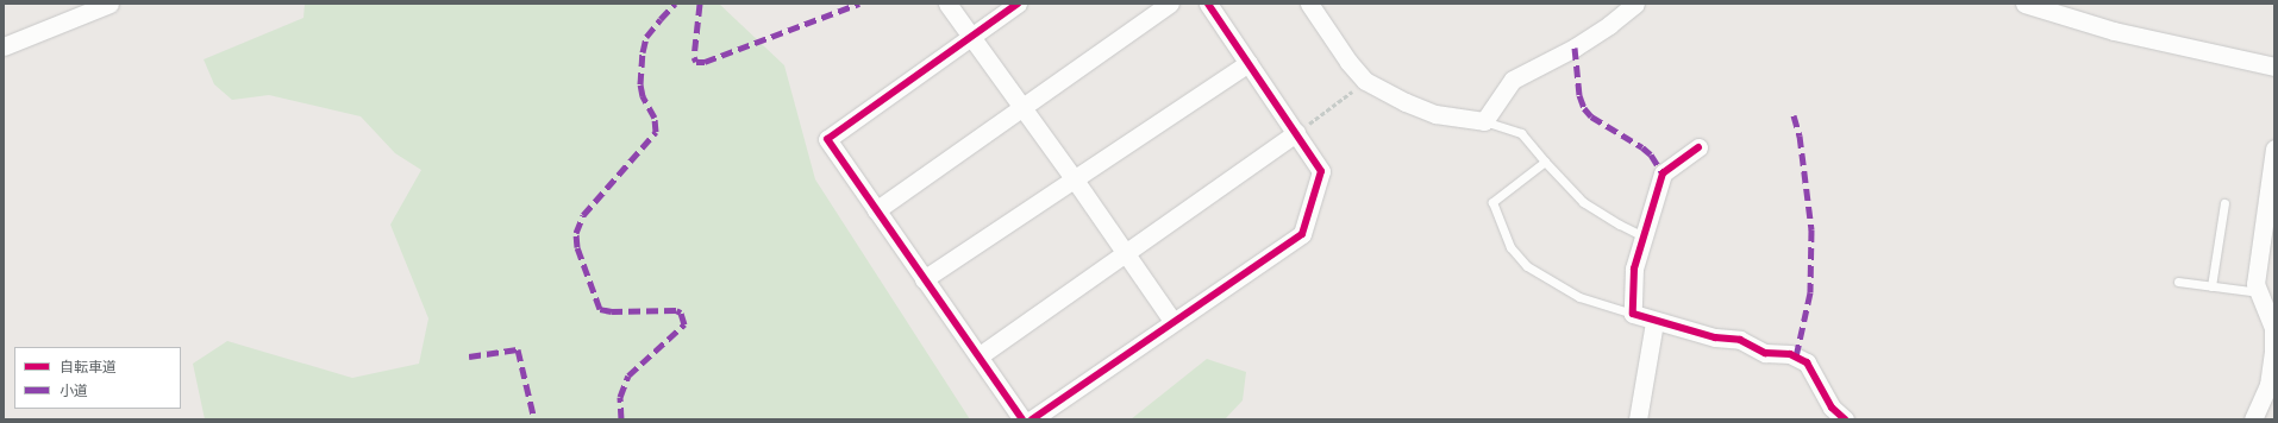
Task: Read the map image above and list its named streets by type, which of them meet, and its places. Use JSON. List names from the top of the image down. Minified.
{"legend":["自転車道","小道"]}
